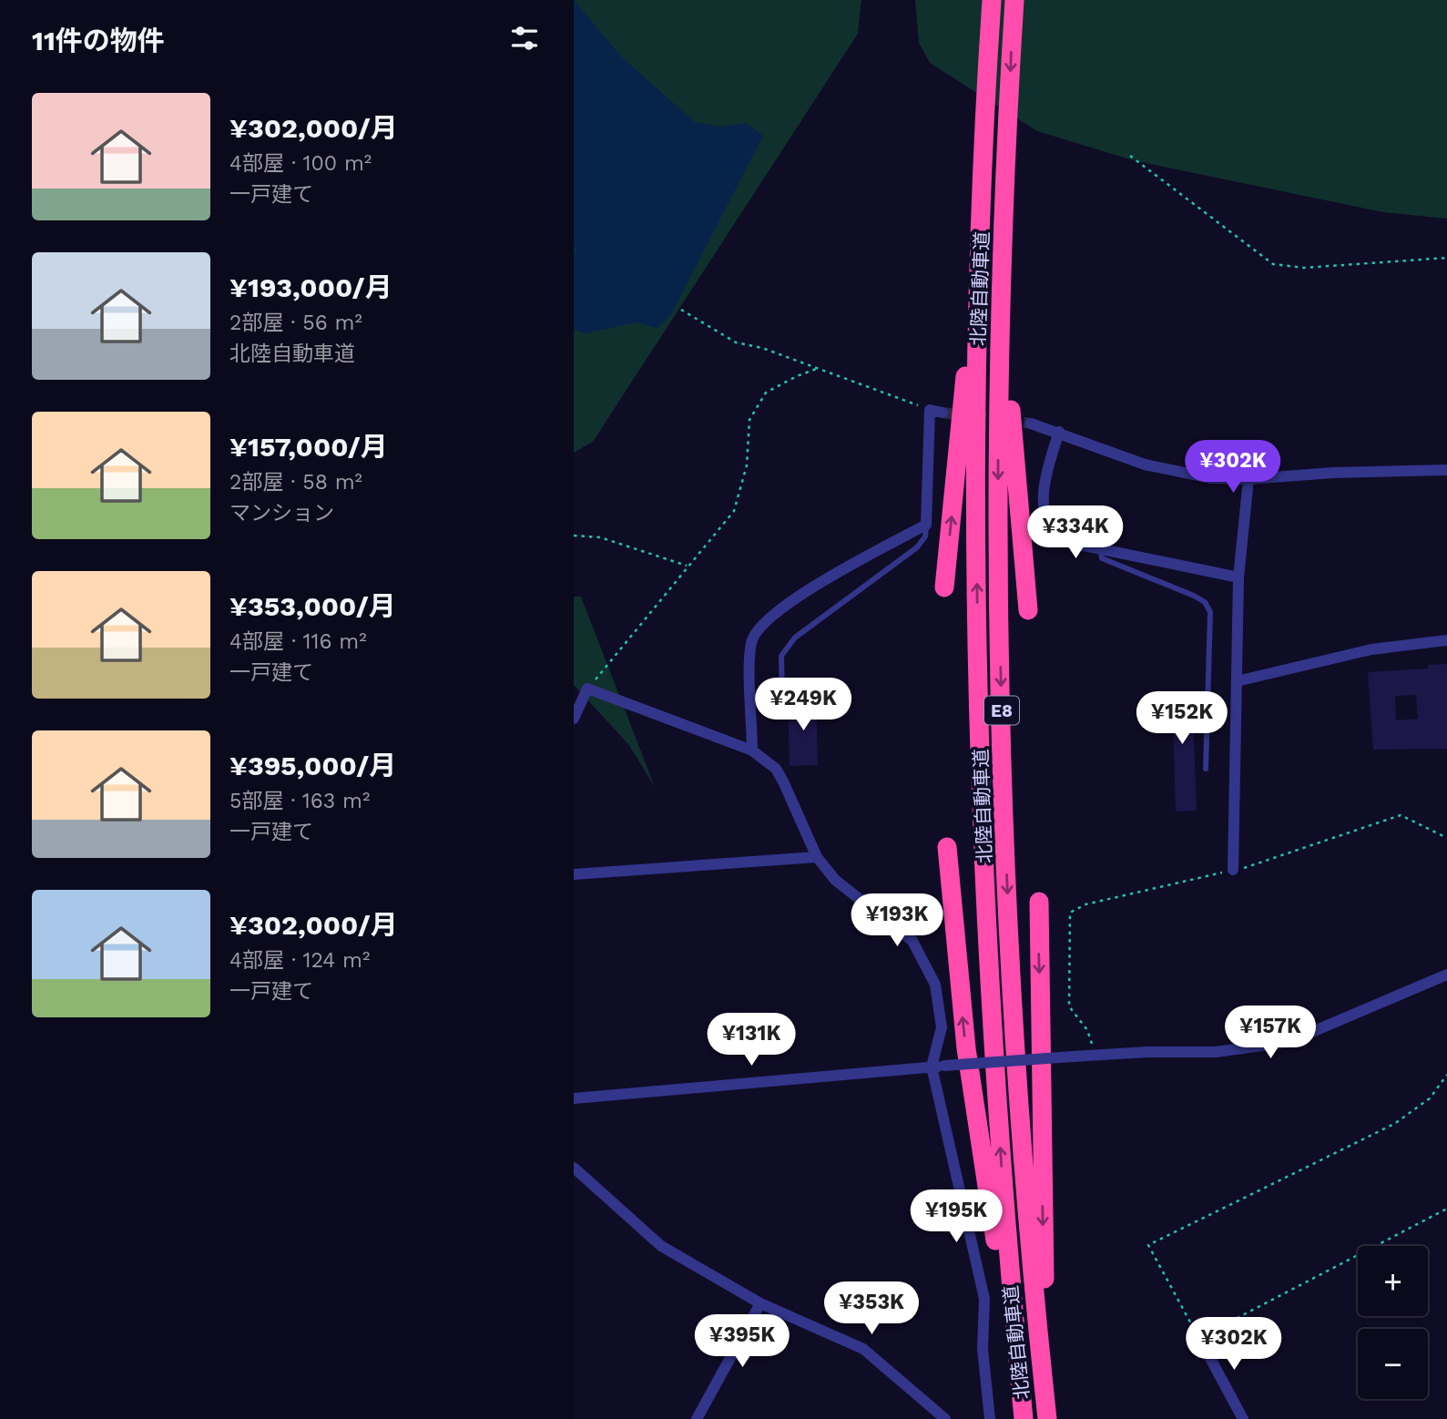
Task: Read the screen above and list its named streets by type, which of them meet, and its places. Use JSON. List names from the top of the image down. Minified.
{"streets":{"highway":["北陸自動車道","E8"]},"page":{"heading":"11件の物件","list":[{"name":"¥302,000/月","note":"4部屋 · 100 m² · 一戸建て"},{"name":"¥193,000/月","note":"2部屋 · 56 m² · 北陸自動車道"},{"name":"¥157,000/月","note":"2部屋 · 58 m² · マンション"},{"name":"¥353,000/月","note":"4部屋 · 116 m² · 一戸建て"},{"name":"¥395,000/月","note":"5部屋 · 163 m² · 一戸建て"},{"name":"¥302,000/月","note":"4部屋 · 124 m² · 一戸建て"}],"price":["¥302K","¥334K","¥249K","¥152K","¥193K","¥157K","¥131K","¥195K","¥353K","¥395K","¥302K"],"map_buttons":["+","−"]}}
